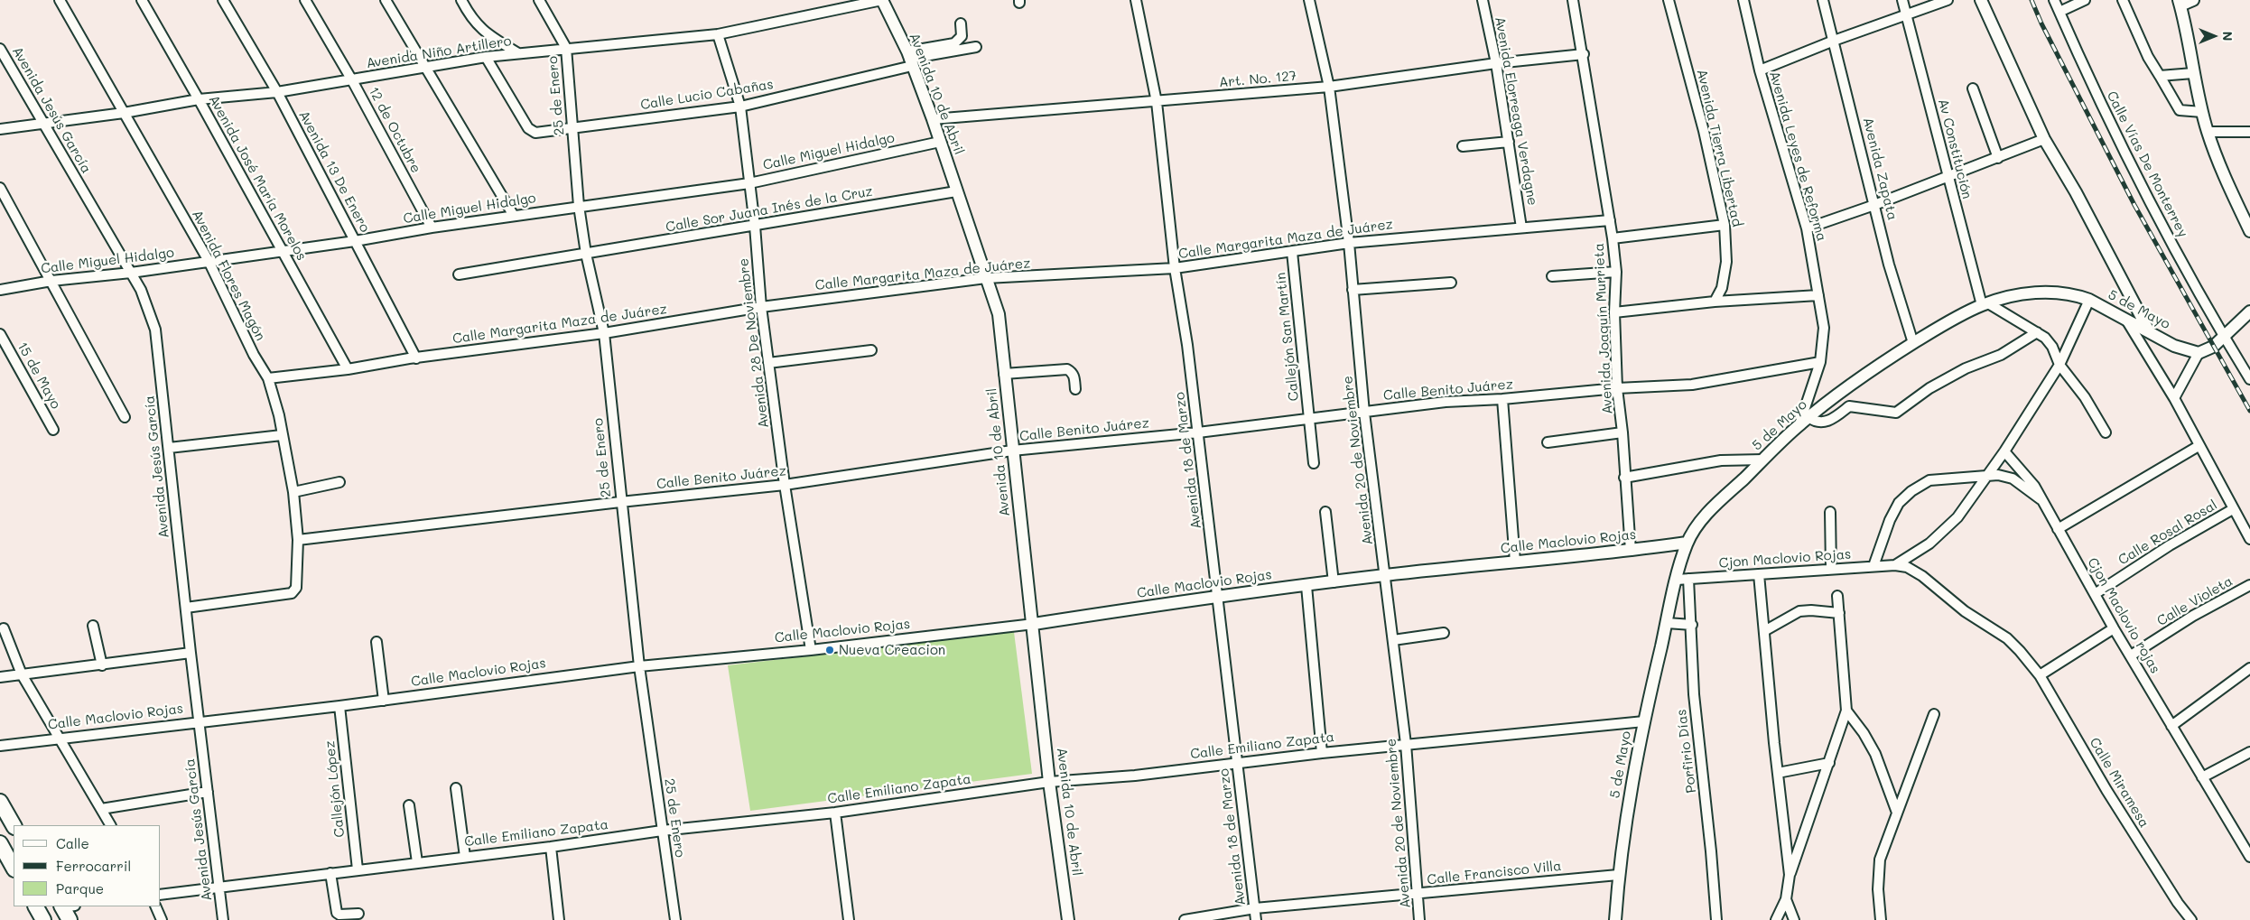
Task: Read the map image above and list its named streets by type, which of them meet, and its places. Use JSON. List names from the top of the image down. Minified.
{"streets":{"street":["Avenida Niño Artillero","Art. No. 127","Avenida 10 de Abril","Calle Lucio Cabañas","25 de Enero","Avenida Jesús García","Avenida Elorreaga Verdagne","12 de Octubre","Avenida Tierra Libertad","Av Constitución","Calle Miguel Hidalgo","Avenida Leyes de Reforma","Calle Vías De Monterrey","Avenida Zapata","Avenida 13 De Enero","Avenida José María Morelos","Calle Sor Juana Inés de la Cruz","Calle Margarita Maza de Juárez","Avenida Flores Magón","5 de Mayo","Avenida Joaquín Murrieta","Callejón San Martín","Avenida 28 De Noviembre","15 de Mayo","Calle Benito Juárez","Avenida 18 de Marzo","Avenida 20 de Noviembre","Calle Rosal Rosal","Calle Maclovio Rojas","Cjon Maclovio Rojas","Calle Violeta","Cjon Maclovio rojas","Calle Emiliano Zapata","Porfirio Días","Calle Miramesa","Callejón López","Calle Francisco Villa"]},"crossings":[["Avenida Niño Artillero","Avenida 10 de Abril"],["Avenida Niño Artillero","Calle Lucio Cabañas"],["Avenida Niño Artillero","25 de Enero"],["Avenida Niño Artillero","Avenida Jesús García"],["Avenida Niño Artillero","12 de Octubre"],["Avenida Niño Artillero","Avenida 13 De Enero"],["Avenida Niño Artillero","Avenida José María Morelos"],["Avenida Niño Artillero","Avenida Flores Magón"],["Avenida Niño Artillero","Avenida 28 De Noviembre"],["Art. No. 127","Avenida 10 de Abril"],["Art. No. 127","Avenida Elorreaga Verdagne"],["Art. No. 127","Avenida Joaquín Murrieta"],["Art. No. 127","Avenida 18 de Marzo"],["Art. No. 127","Avenida 20 de Noviembre"],["Avenida 10 de Abril","Calle Lucio Cabañas"],["Avenida 10 de Abril","Calle Miguel Hidalgo"],["Avenida 10 de Abril","Calle Sor Juana Inés de la Cruz"],["Avenida 10 de Abril","Calle Margarita Maza de Juárez"],["Avenida 10 de Abril","Calle Benito Juárez"],["Avenida 10 de Abril","Calle Maclovio Rojas"],["Avenida 10 de Abril","Calle Emiliano Zapata"],["Calle Lucio Cabañas","25 de Enero"],["Calle Lucio Cabañas","Avenida 28 De Noviembre"],["25 de Enero","Calle Miguel Hidalgo"],["25 de Enero","Calle Sor Juana Inés de la Cruz"],["25 de Enero","Calle Margarita Maza de Juárez"],["25 de Enero","Calle Benito Juárez"],["25 de Enero","Calle Maclovio Rojas"],["25 de Enero","Calle Emiliano Zapata"],["Avenida Jesús García","Calle Miguel Hidalgo"],["Avenida Jesús García","Avenida Flores Magón"],["Avenida Jesús García","Calle Maclovio Rojas"],["Avenida Jesús García","Calle Emiliano Zapata"],["Avenida Elorreaga Verdagne","Calle Margarita Maza de Juárez"],["12 de Octubre","Calle Miguel Hidalgo"],["Av Constitución","5 de Mayo"],["Calle Miguel Hidalgo","Avenida 13 De Enero"],["Calle Miguel Hidalgo","Avenida José María Morelos"],["Calle Miguel Hidalgo","Avenida Flores Magón"],["Calle Miguel Hidalgo","Avenida 28 De Noviembre"],["Avenida Leyes de Reforma","5 de Mayo"],["Avenida Leyes de Reforma","Calle Benito Juárez"],["Avenida Zapata","5 de Mayo"],["Avenida 13 De Enero","Calle Margarita Maza de Juárez"],["Avenida José María Morelos","Calle Margarita Maza de Juárez"],["Calle Sor Juana Inés de la Cruz","Avenida 28 De Noviembre"],["Calle Margarita Maza de Juárez","Avenida Flores Magón"],["Calle Margarita Maza de Juárez","Avenida Joaquín Murrieta"],["Calle Margarita Maza de Juárez","Callejón San Martín"],["Calle Margarita Maza de Juárez","Avenida 28 De Noviembre"],["Calle Margarita Maza de Juárez","Avenida 18 de Marzo"],["Calle Margarita Maza de Juárez","Avenida 20 de Noviembre"],["Avenida Flores Magón","Calle Benito Juárez"],["5 de Mayo","Calle Maclovio Rojas"],["5 de Mayo","Cjon Maclovio Rojas"],["5 de Mayo","Calle Emiliano Zapata"],["5 de Mayo","Calle Francisco Villa"],["Avenida Joaquín Murrieta","Calle Benito Juárez"],["Avenida Joaquín Murrieta","Calle Maclovio Rojas"],["Callejón San Martín","Calle Benito Juárez"],["Avenida 28 De Noviembre","Calle Benito Juárez"],["Avenida 28 De Noviembre","Calle Maclovio Rojas"],["Calle Benito Juárez","Avenida 18 de Marzo"],["Calle Benito Juárez","Avenida 20 de Noviembre"],["Avenida 18 de Marzo","Calle Maclovio Rojas"],["Avenida 18 de Marzo","Calle Emiliano Zapata"],["Avenida 18 de Marzo","Calle Francisco Villa"],["Avenida 20 de Noviembre","Calle Maclovio Rojas"],["Avenida 20 de Noviembre","Calle Emiliano Zapata"],["Avenida 20 de Noviembre","Calle Francisco Villa"],["Calle Rosal Rosal","Cjon Maclovio rojas"],["Calle Maclovio Rojas","Callejón López"],["Cjon Maclovio Rojas","Porfirio Días"],["Cjon Maclovio Rojas","Calle Miramesa"],["Calle Violeta","Cjon Maclovio rojas"],["Calle Emiliano Zapata","Callejón López"]],"places":["Nueva Creacion"],"legend":["Calle","Ferrocarril","Parque"],"north":"right"}
